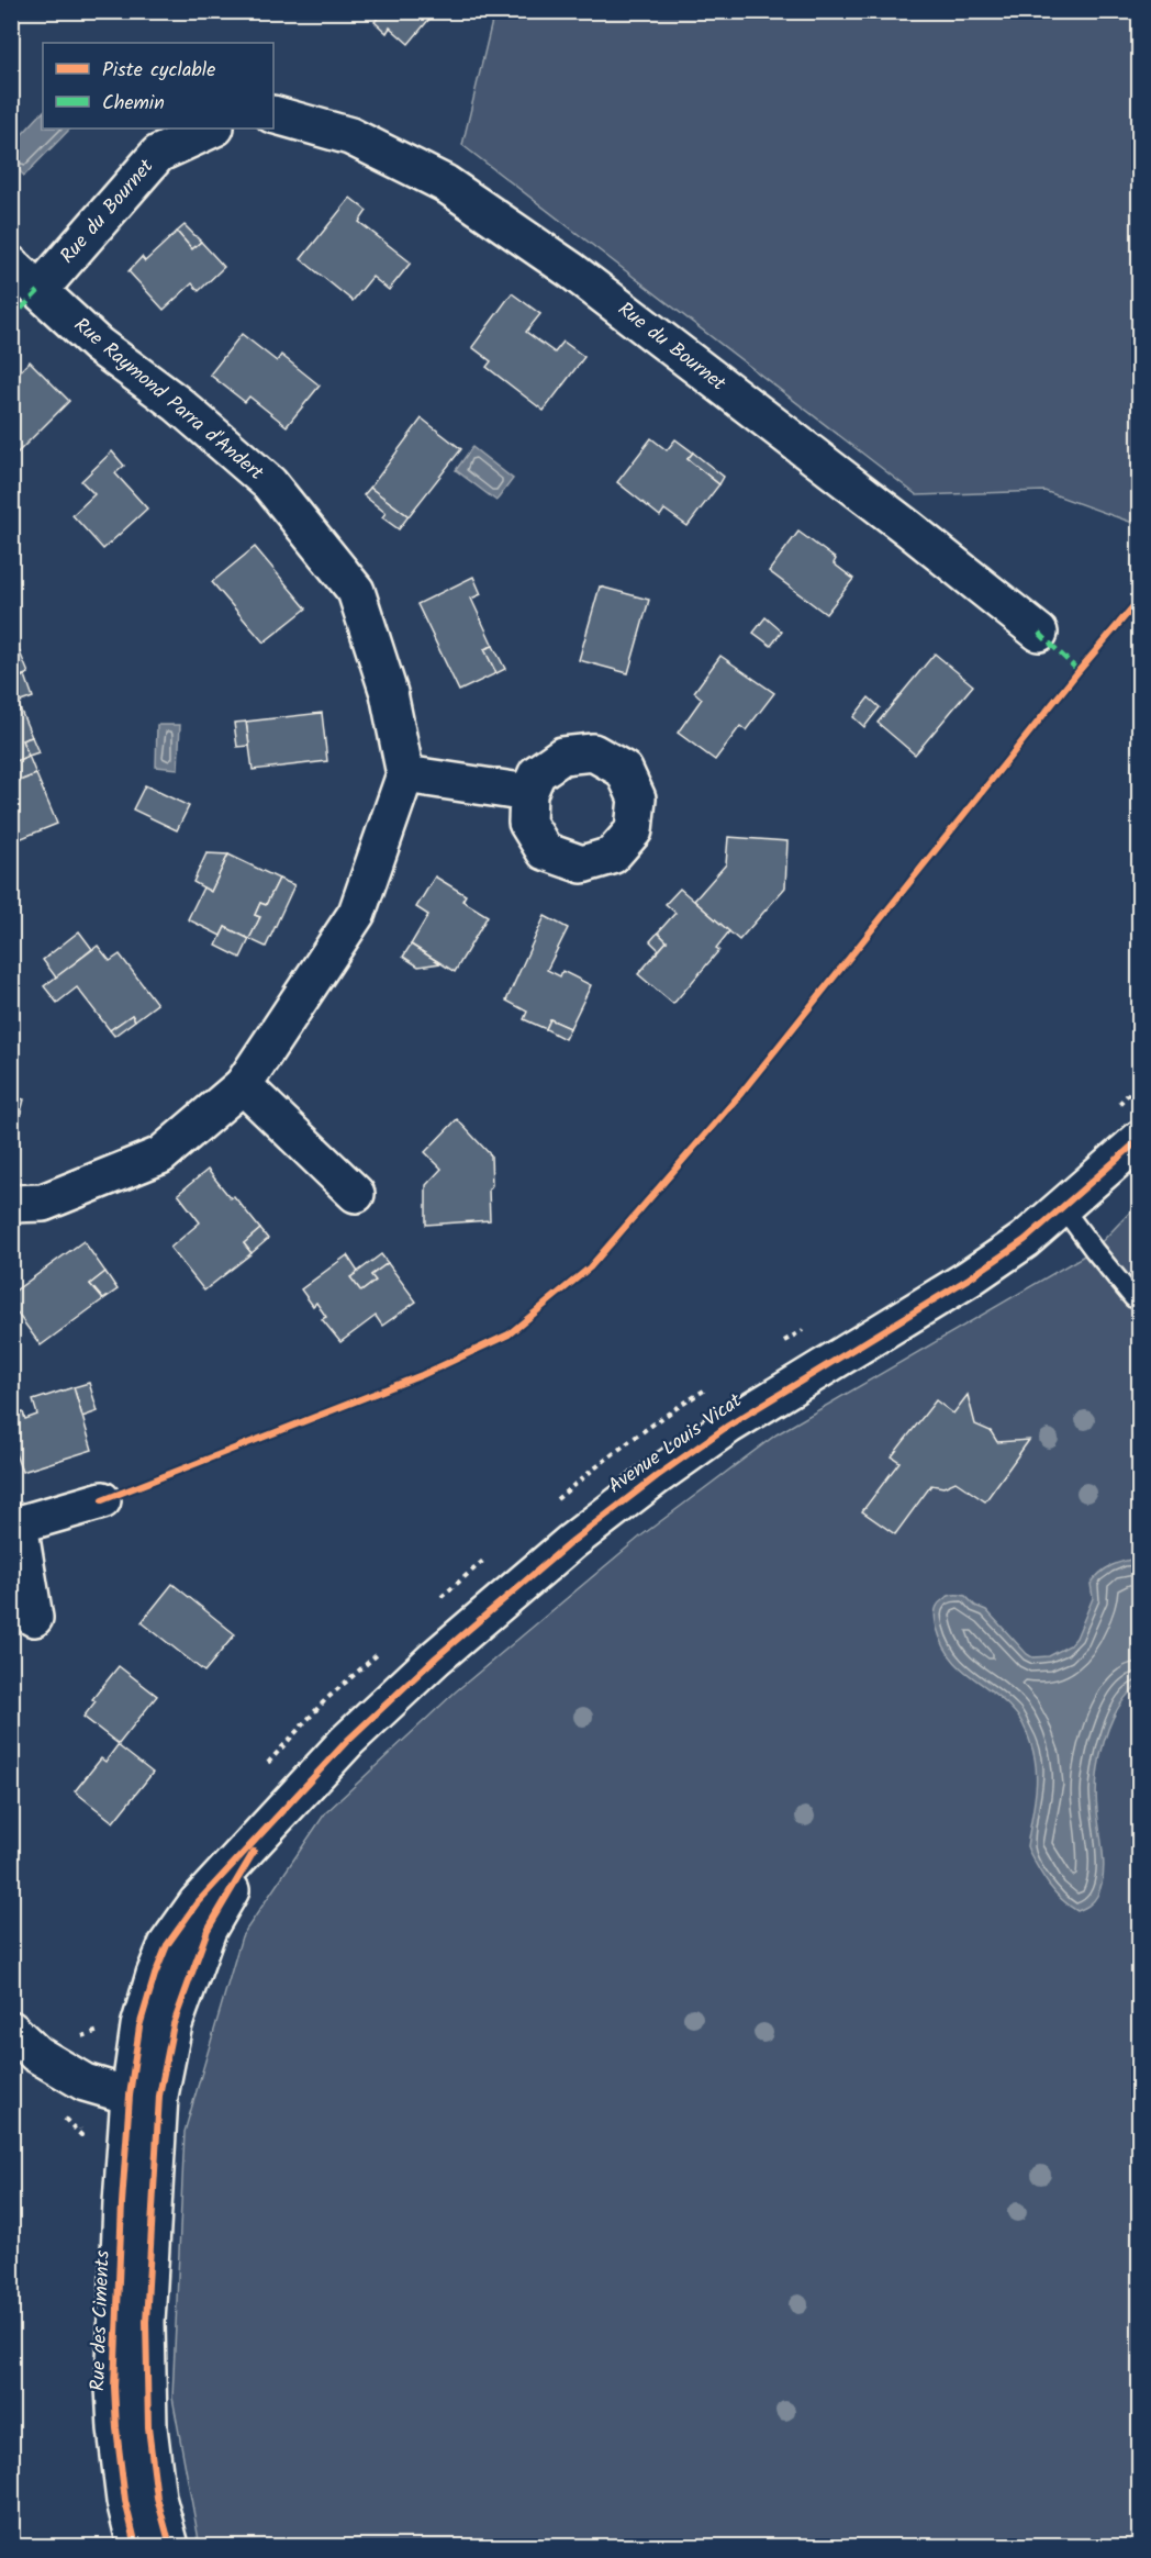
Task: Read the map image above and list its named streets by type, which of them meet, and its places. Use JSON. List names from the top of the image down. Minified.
{"streets":{"street":["Rue du Bournet","Rue Raymond Parra d'Andert","Avenue Louis Vicat","Rue des Ciments"]},"crossings":[["Rue du Bournet","Rue Raymond Parra d'Andert"],["Avenue Louis Vicat","Rue des Ciments"]],"legend":["Piste cyclable","Chemin"]}
